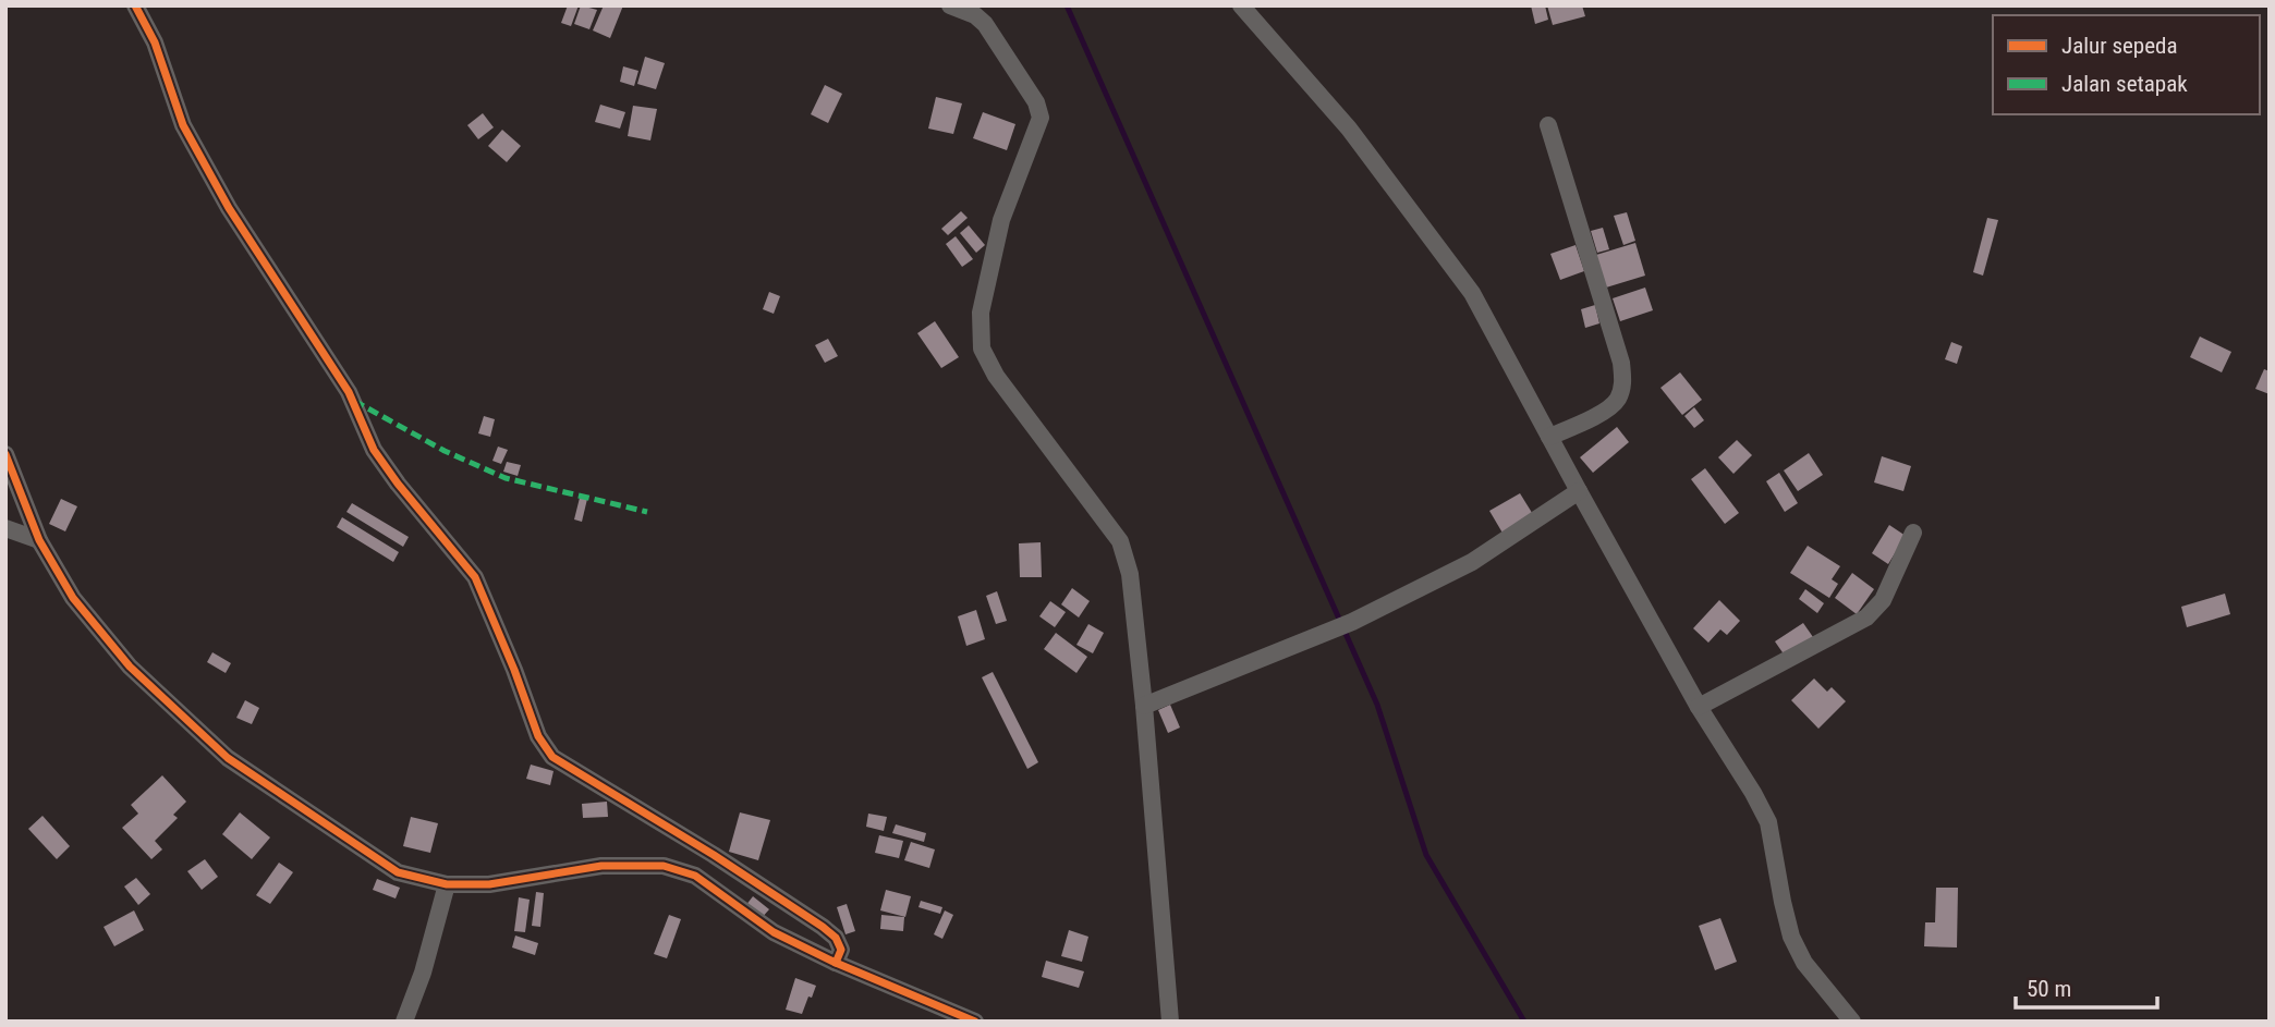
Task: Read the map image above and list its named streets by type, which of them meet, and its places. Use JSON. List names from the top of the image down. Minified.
{"legend":["Jalur sepeda","Jalan setapak"],"scale_bar":"50 m"}
